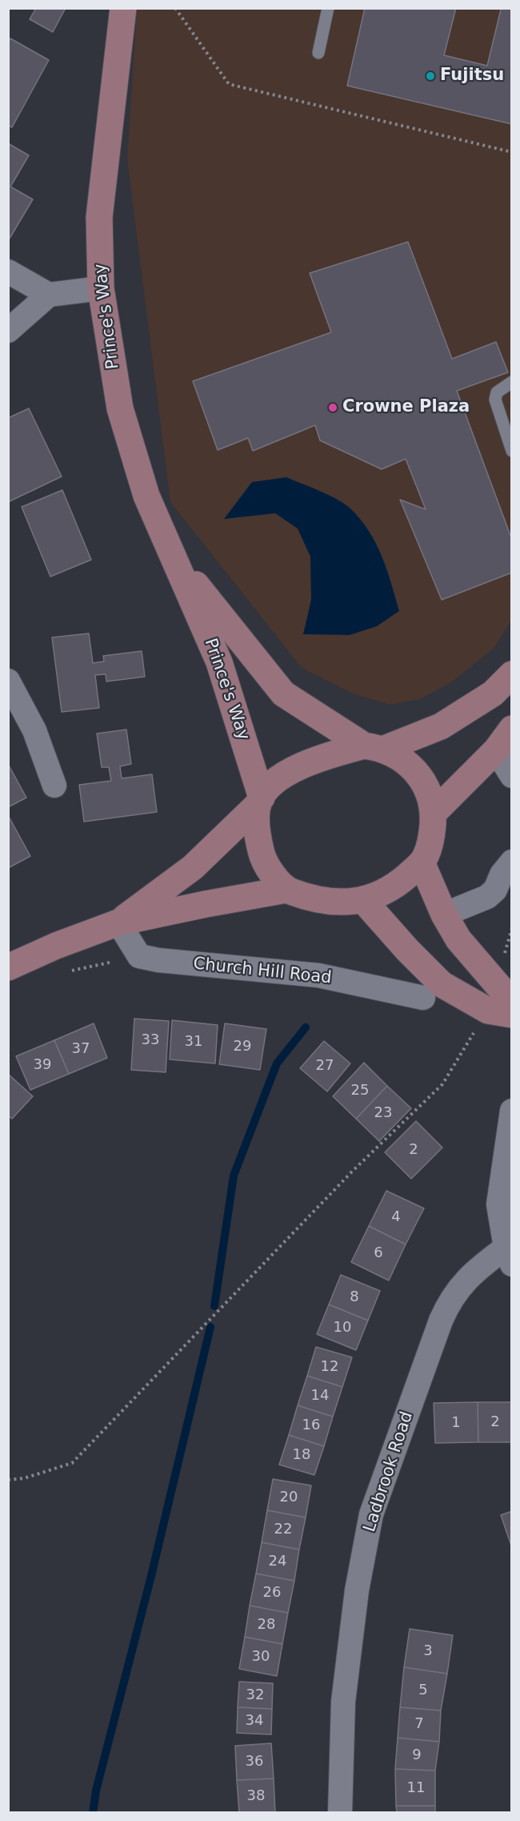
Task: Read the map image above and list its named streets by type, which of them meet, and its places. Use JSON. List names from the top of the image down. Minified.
{"streets":{"street":["Prince's Way","Church Hill Road","Ladbrook Road"]},"places":["Fujitsu","Crowne Plaza"],"house_numbers":["33","31","29","37","39","27","25","23","2","4","6","8","10","12","14","2","1","16","18","20","22","24","26","28","3","30","5","32","34","7","9","36","11","38"]}
